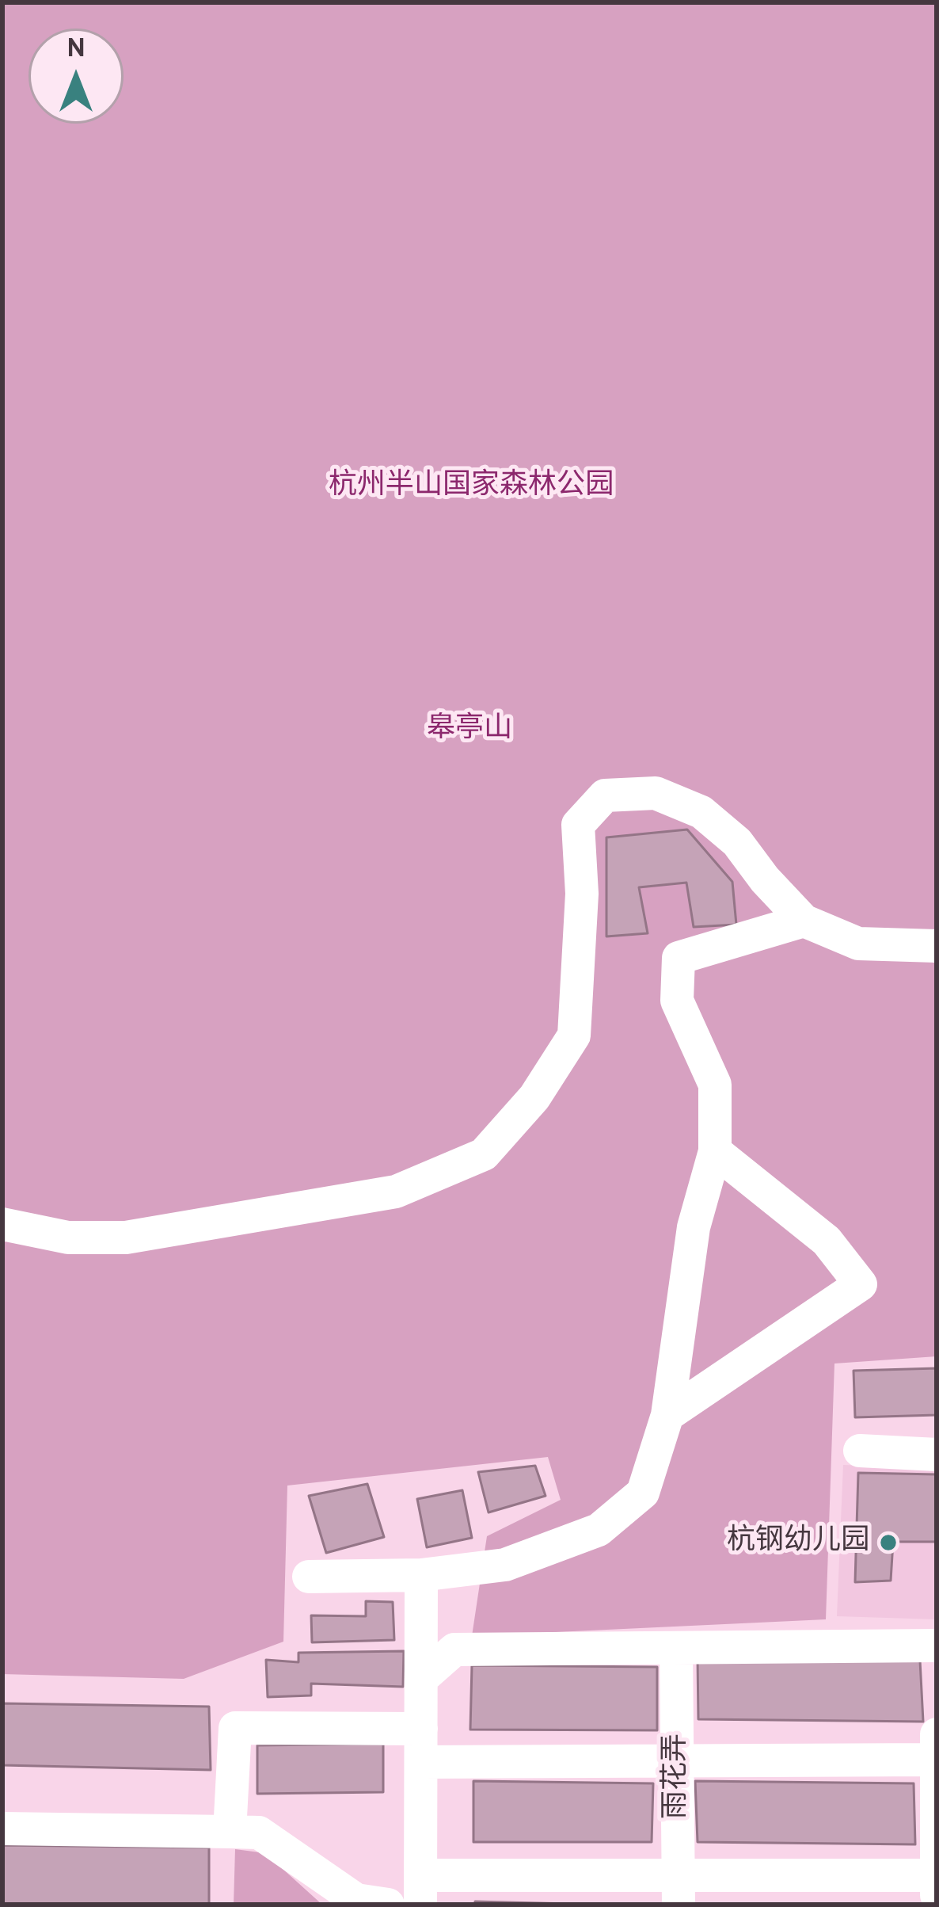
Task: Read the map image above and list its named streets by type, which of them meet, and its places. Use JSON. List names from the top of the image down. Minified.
{"streets":{"street":["雨花弄"]},"parks":["杭州半山国家森林公园","皋亭山"],"places":["杭钢幼儿园"],"north":"top"}
